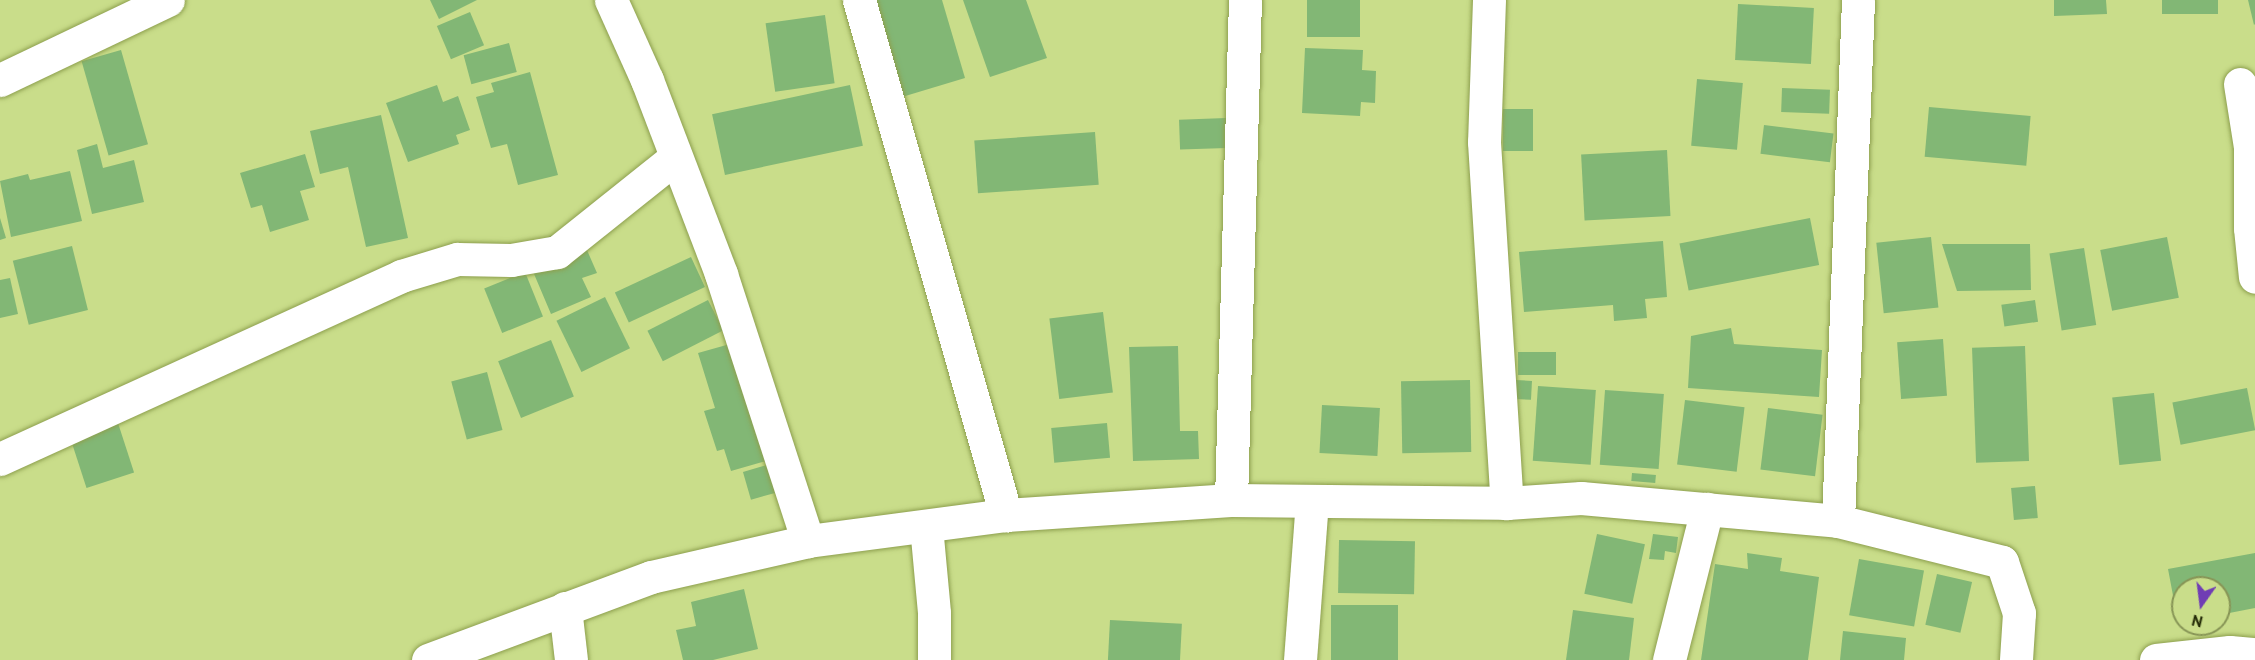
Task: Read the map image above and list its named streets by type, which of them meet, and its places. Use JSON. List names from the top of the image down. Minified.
{"north":"bottom"}
